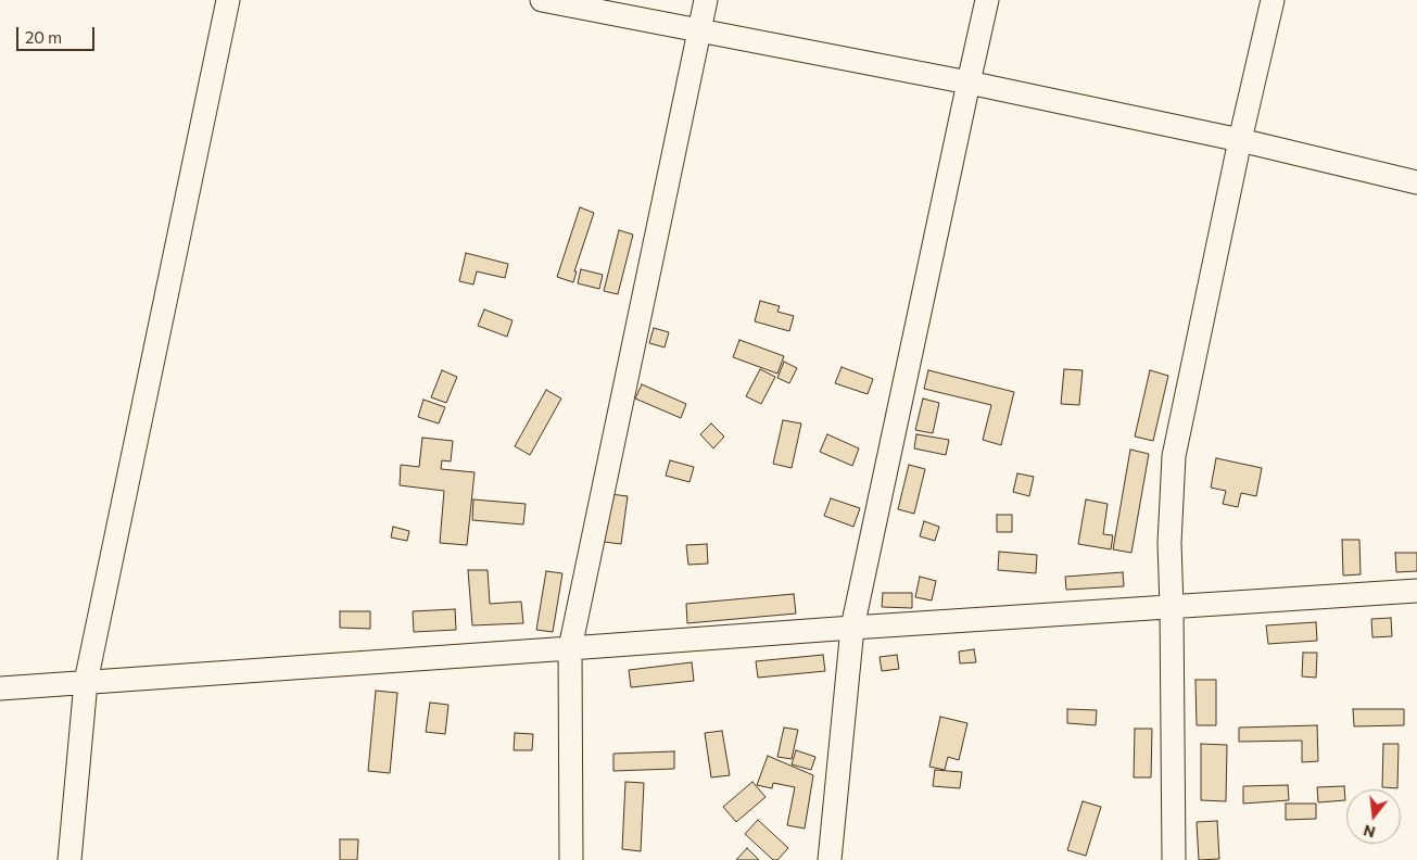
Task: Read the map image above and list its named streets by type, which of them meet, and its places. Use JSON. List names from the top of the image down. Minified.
{"scale_bar":"20 m","north":"bottom"}
